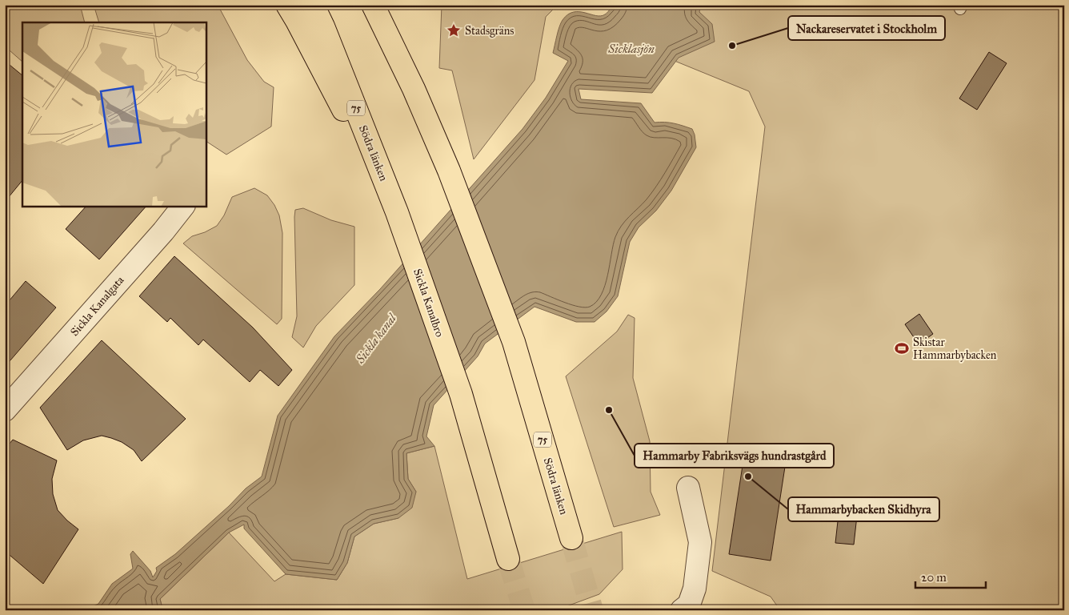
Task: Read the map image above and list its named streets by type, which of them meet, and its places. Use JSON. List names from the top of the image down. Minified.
{"streets":{"highway":["75","Södra länken","Sickla Kanalbro"],"street":["Sickla Kanalgata"]},"crossings":[["75","Södra länken"],["Södra länken","Sickla Kanalbro"]],"water":["Sicklasjön","Sickla kanal"],"places":{"place":["Stadsgräns"],"other":["Nackareservatet i Stockholm","Hammarby Fabriksvägs hundrastgård","Hammarbybacken Skidhyra"],"sports":["Skistar Hammarbybacken"]},"scale_bar":"20 m"}
